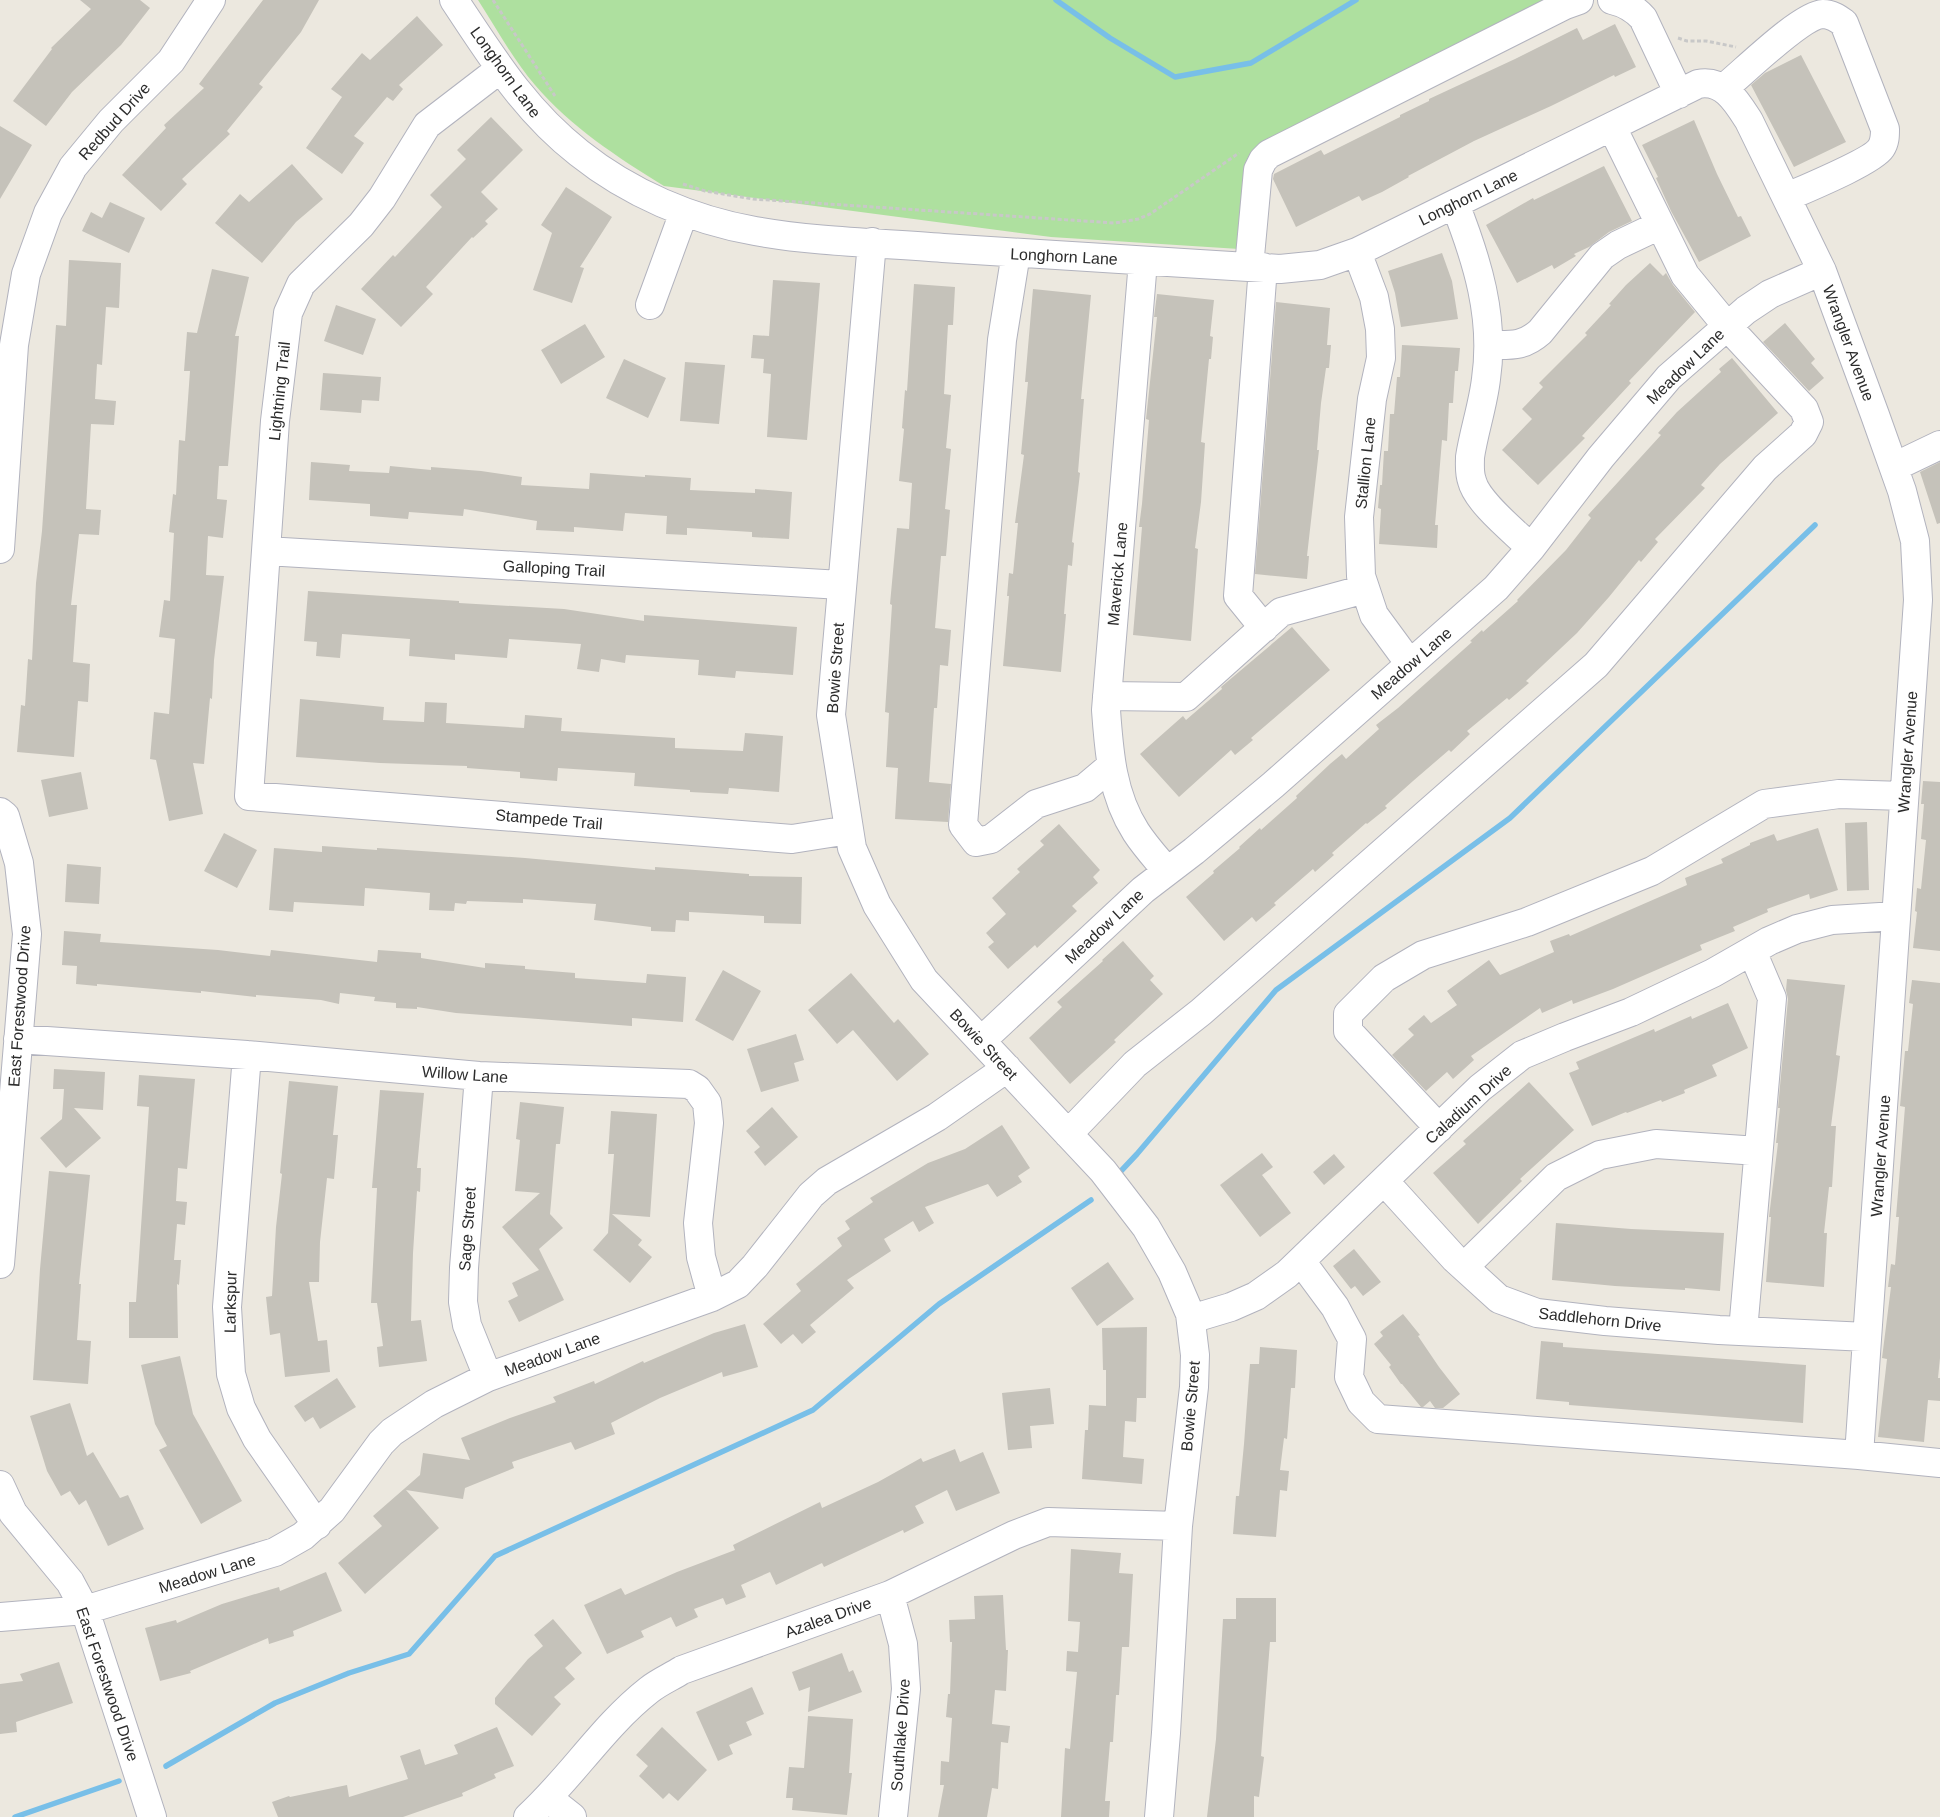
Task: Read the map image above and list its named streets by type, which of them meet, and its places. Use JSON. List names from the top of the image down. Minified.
{"streets":{"street":["Longhorn Lane","Redbud Drive","Wrangler Avenue","Meadow Lane","Lightning Trail","Stallion Lane","Galloping Trail","Maverick Lane","Bowie Street","Stampede Trail","East Forestwood Drive","Willow Lane","Caladium Drive","Sage Street","Larkspur","Saddlehorn Drive","Azalea Drive","Southlake Drive"]},"crossings":[["Longhorn Lane","Wrangler Avenue"],["Longhorn Lane","Lightning Trail"],["Longhorn Lane","Stallion Lane"],["Longhorn Lane","Maverick Lane"],["Longhorn Lane","Bowie Street"],["Wrangler Avenue","Meadow Lane"],["Wrangler Avenue","Caladium Drive"],["Wrangler Avenue","Saddlehorn Drive"],["Meadow Lane","Stallion Lane"],["Meadow Lane","Maverick Lane"],["Meadow Lane","Bowie Street"],["Meadow Lane","East Forestwood Drive"],["Meadow Lane","Willow Lane"],["Meadow Lane","Sage Street"],["Meadow Lane","Larkspur"],["Lightning Trail","Galloping Trail"],["Lightning Trail","Stampede Trail"],["Galloping Trail","Bowie Street"],["Bowie Street","Stampede Trail"],["Bowie Street","Caladium Drive"],["Bowie Street","Azalea Drive"],["East Forestwood Drive","Willow Lane"],["Willow Lane","Sage Street"],["Willow Lane","Larkspur"],["Caladium Drive","Saddlehorn Drive"],["Azalea Drive","Southlake Drive"]]}
